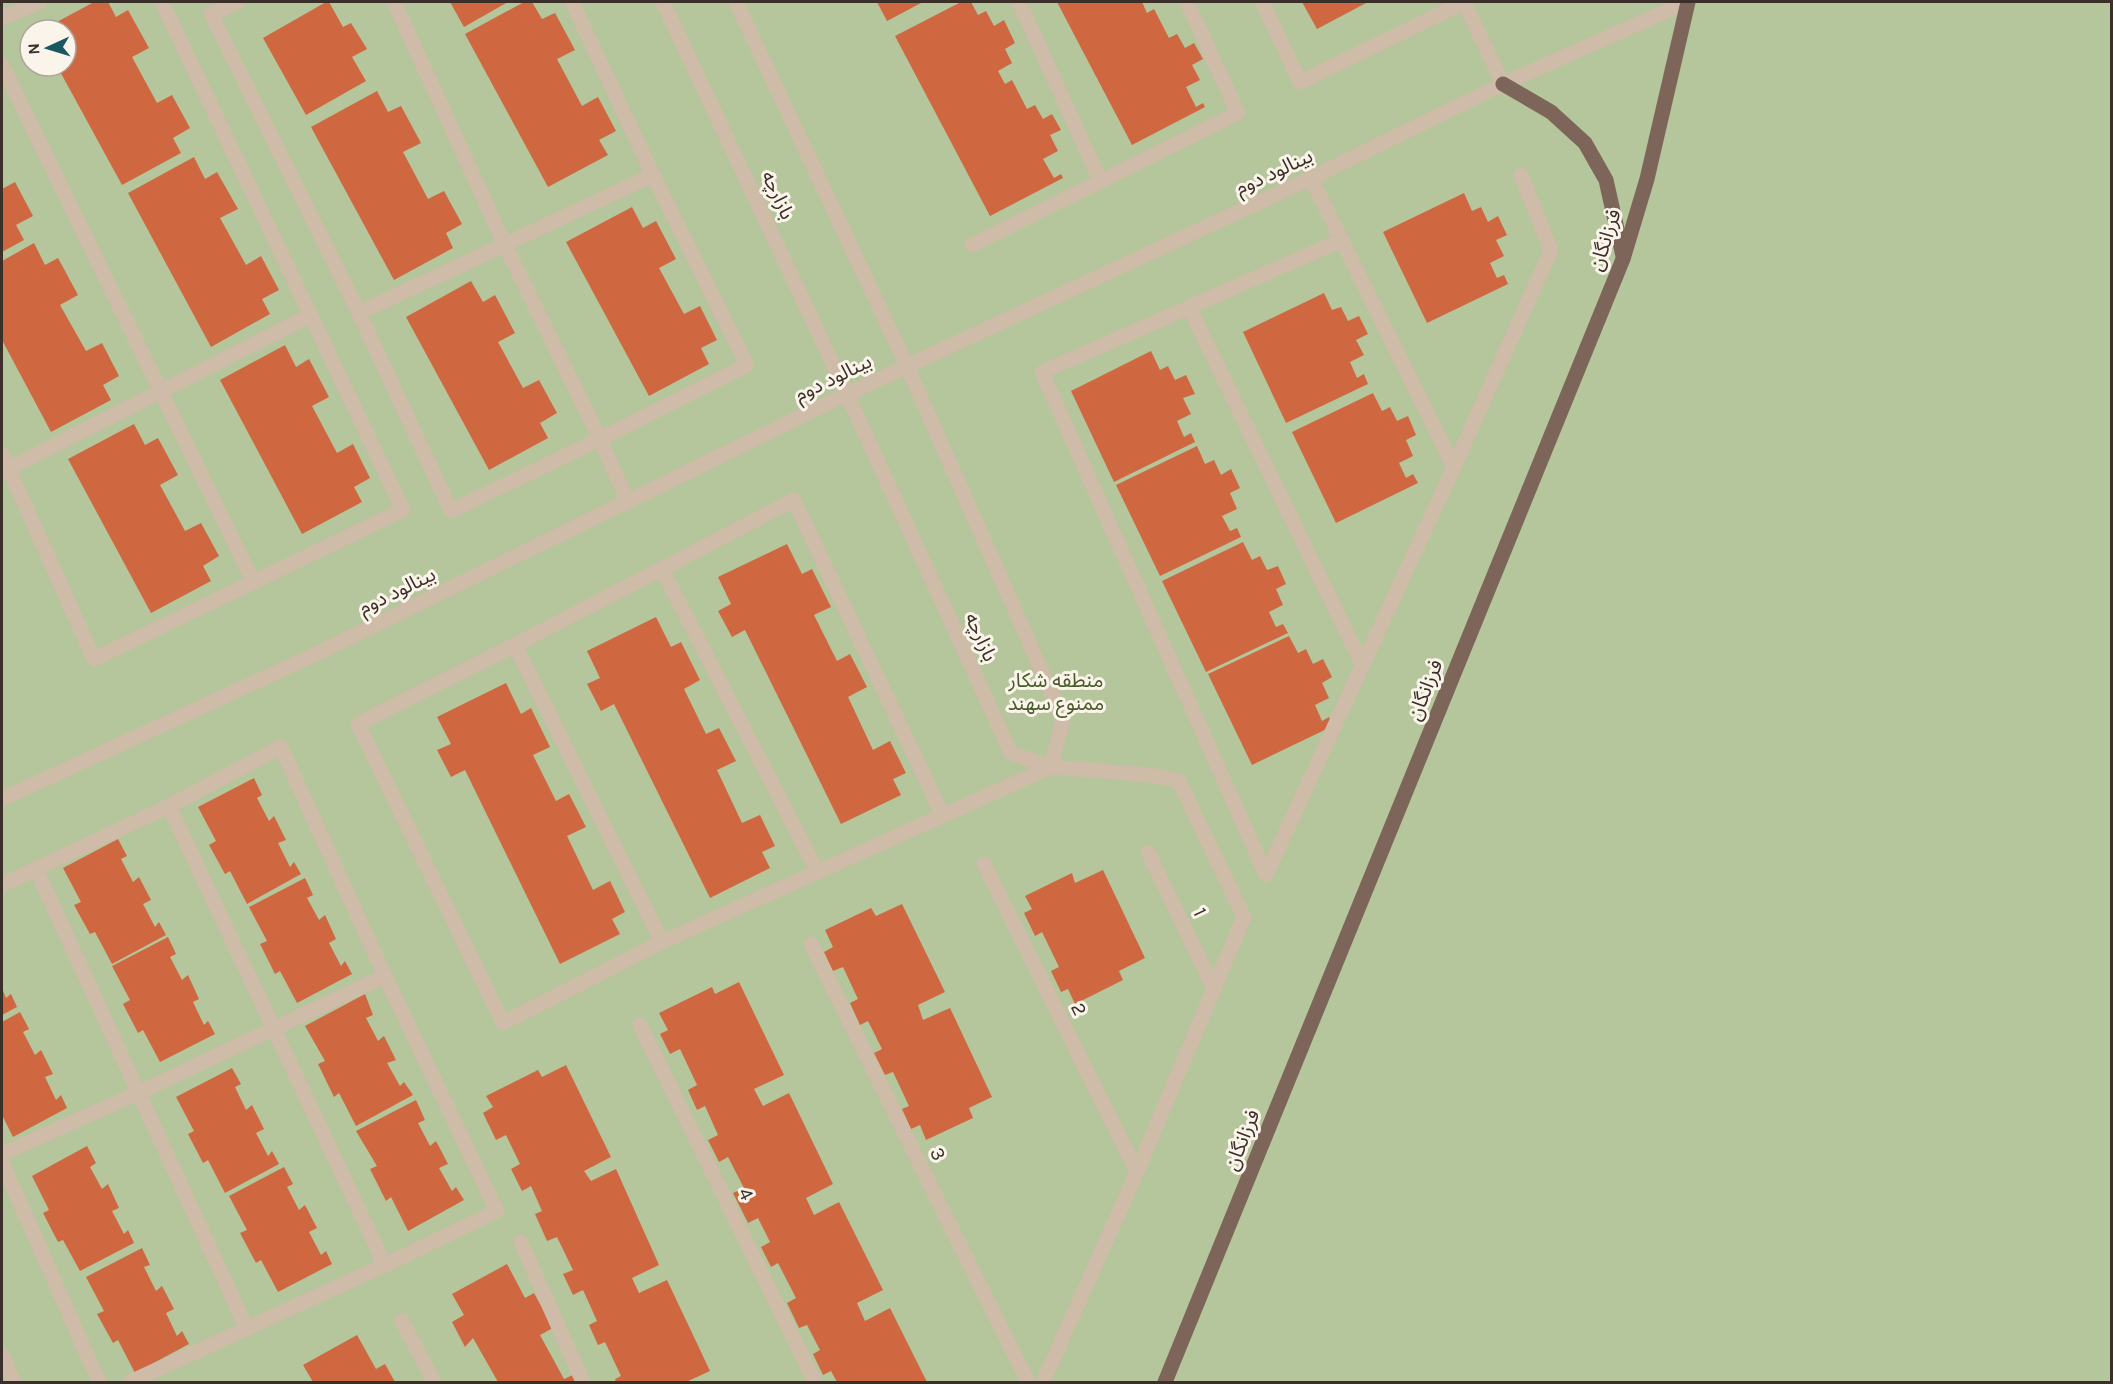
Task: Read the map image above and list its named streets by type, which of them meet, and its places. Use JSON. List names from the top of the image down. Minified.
{"streets":{"main road":["فرزانگان"],"street":["بینالود دوم","بازارچه","1","2","3","4"]},"crossings":[["بینالود دوم","بازارچه"],["بینالود دوم","فرزانگان"],["بازارچه","1"]],"parks":["منطقه شکار ممنوع سهند"],"north":"left"}
